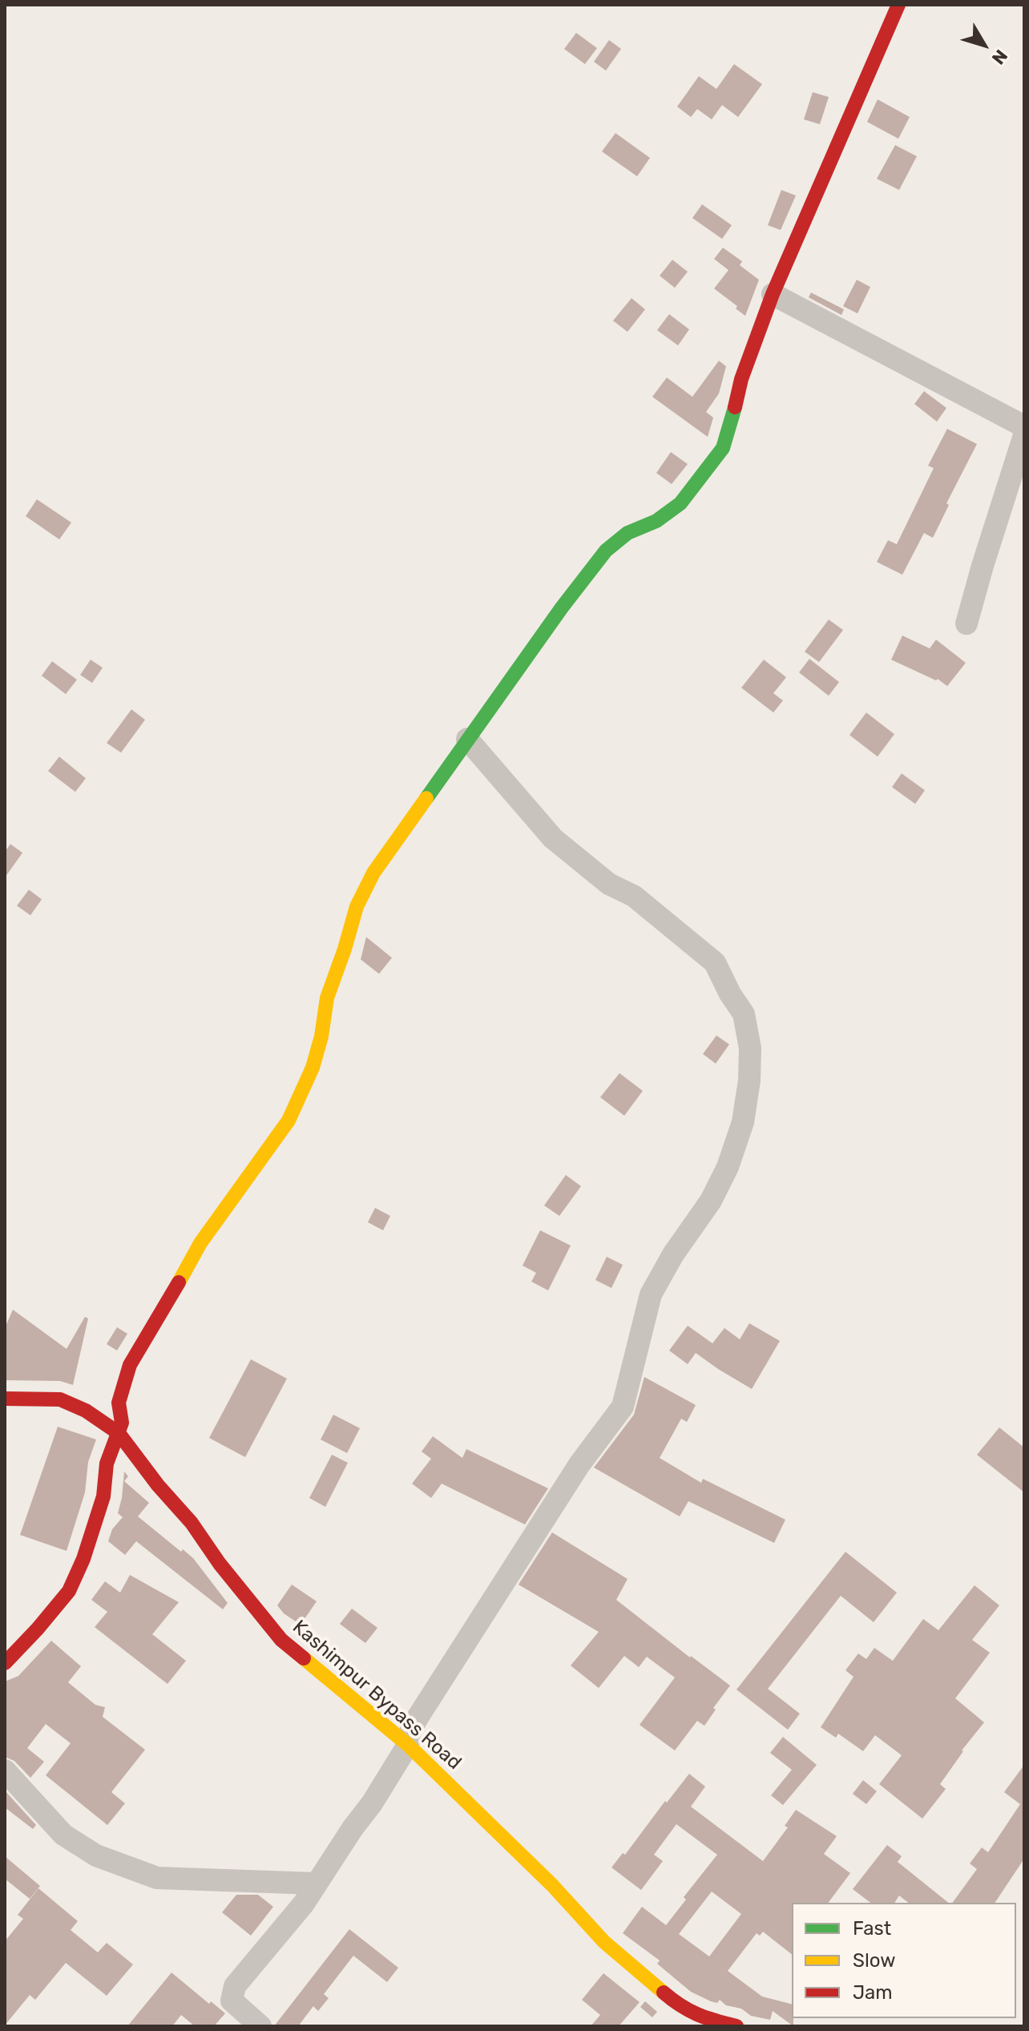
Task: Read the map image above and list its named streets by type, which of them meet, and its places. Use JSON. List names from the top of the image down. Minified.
{"streets":{"street":["Kashimpur Bypass Road"]},"legend":["Fast","Slow","Jam"],"north":"bottom right"}
